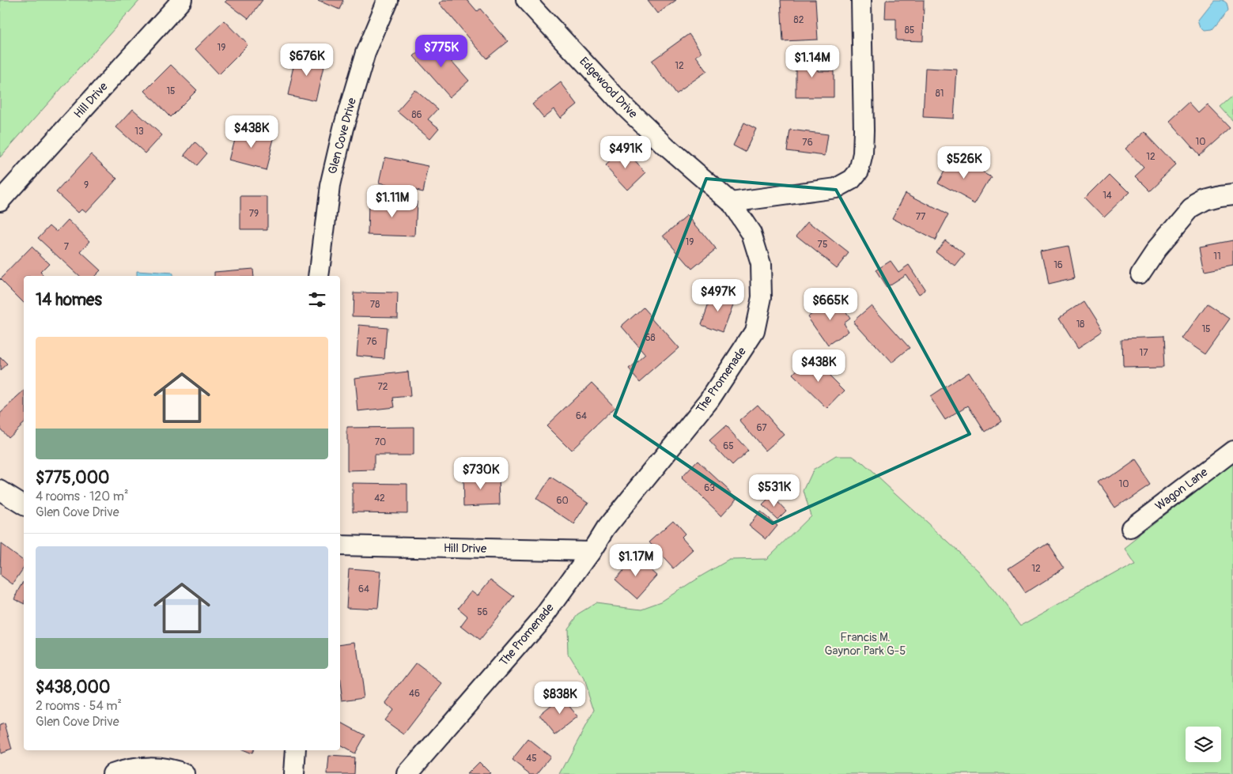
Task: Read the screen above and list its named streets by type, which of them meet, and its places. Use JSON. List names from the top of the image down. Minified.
{"streets":{"street":["Edgewood Drive","Hill Drive","Glen Cove Drive","The Promenade","Wagon Lane"]},"crossings":[["Edgewood Drive","The Promenade"],["Hill Drive","The Promenade"]],"parks":["Francis M. Gaynor Park G-5"],"house_numbers":["82","85","19","12","15","81","86","13","10","76","12","9","14","79","77","19","75","7","11","16","78","18","15","68","76","17","72","64","67","70","65","10","63","42","60","12","64","56","46","45"],"page":{"price":["$775K","$676K","$1.14M","$438K","$491K","$526K","$1.11M","$497K","$665K","$438K","$730K","$531K","$1.17M","$838K"],"heading":"14 homes","list":[{"name":"$775,000","note":"4 rooms · 120 m² · Glen Cove Drive"},{"name":"$438,000","note":"2 rooms · 54 m² · Glen Cove Drive"}]}}
